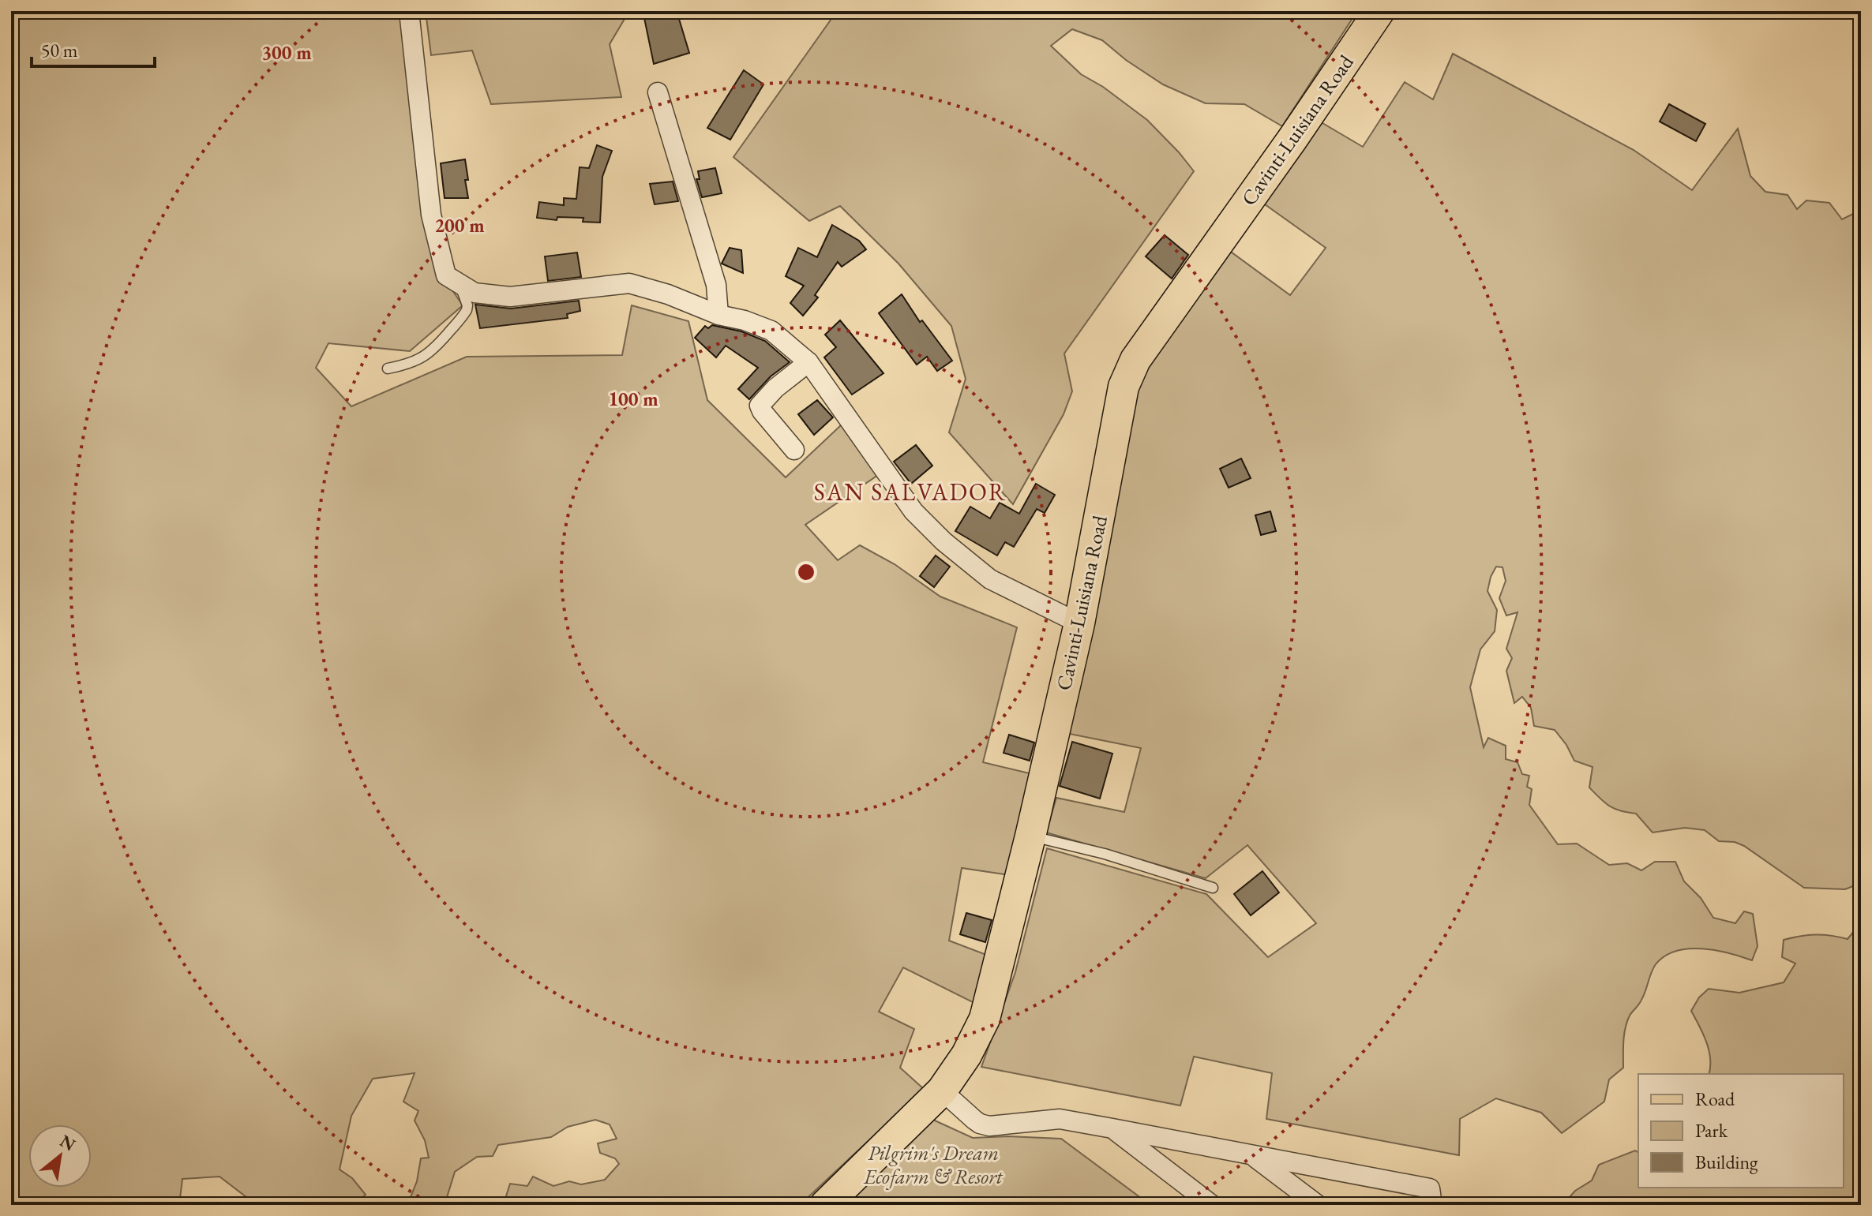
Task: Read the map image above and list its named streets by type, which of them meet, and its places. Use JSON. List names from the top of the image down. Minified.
{"streets":{"main road":["Cavinti-Luisiana Road"]},"districts":["SAN SALVADOR"],"parks":["Pilgrim's Dream Ecofarm & Resort"],"legend":["Road","Park","Building"],"scale_bar":"50 m","north":"top right","rings":["300 m","200 m","100 m"]}
